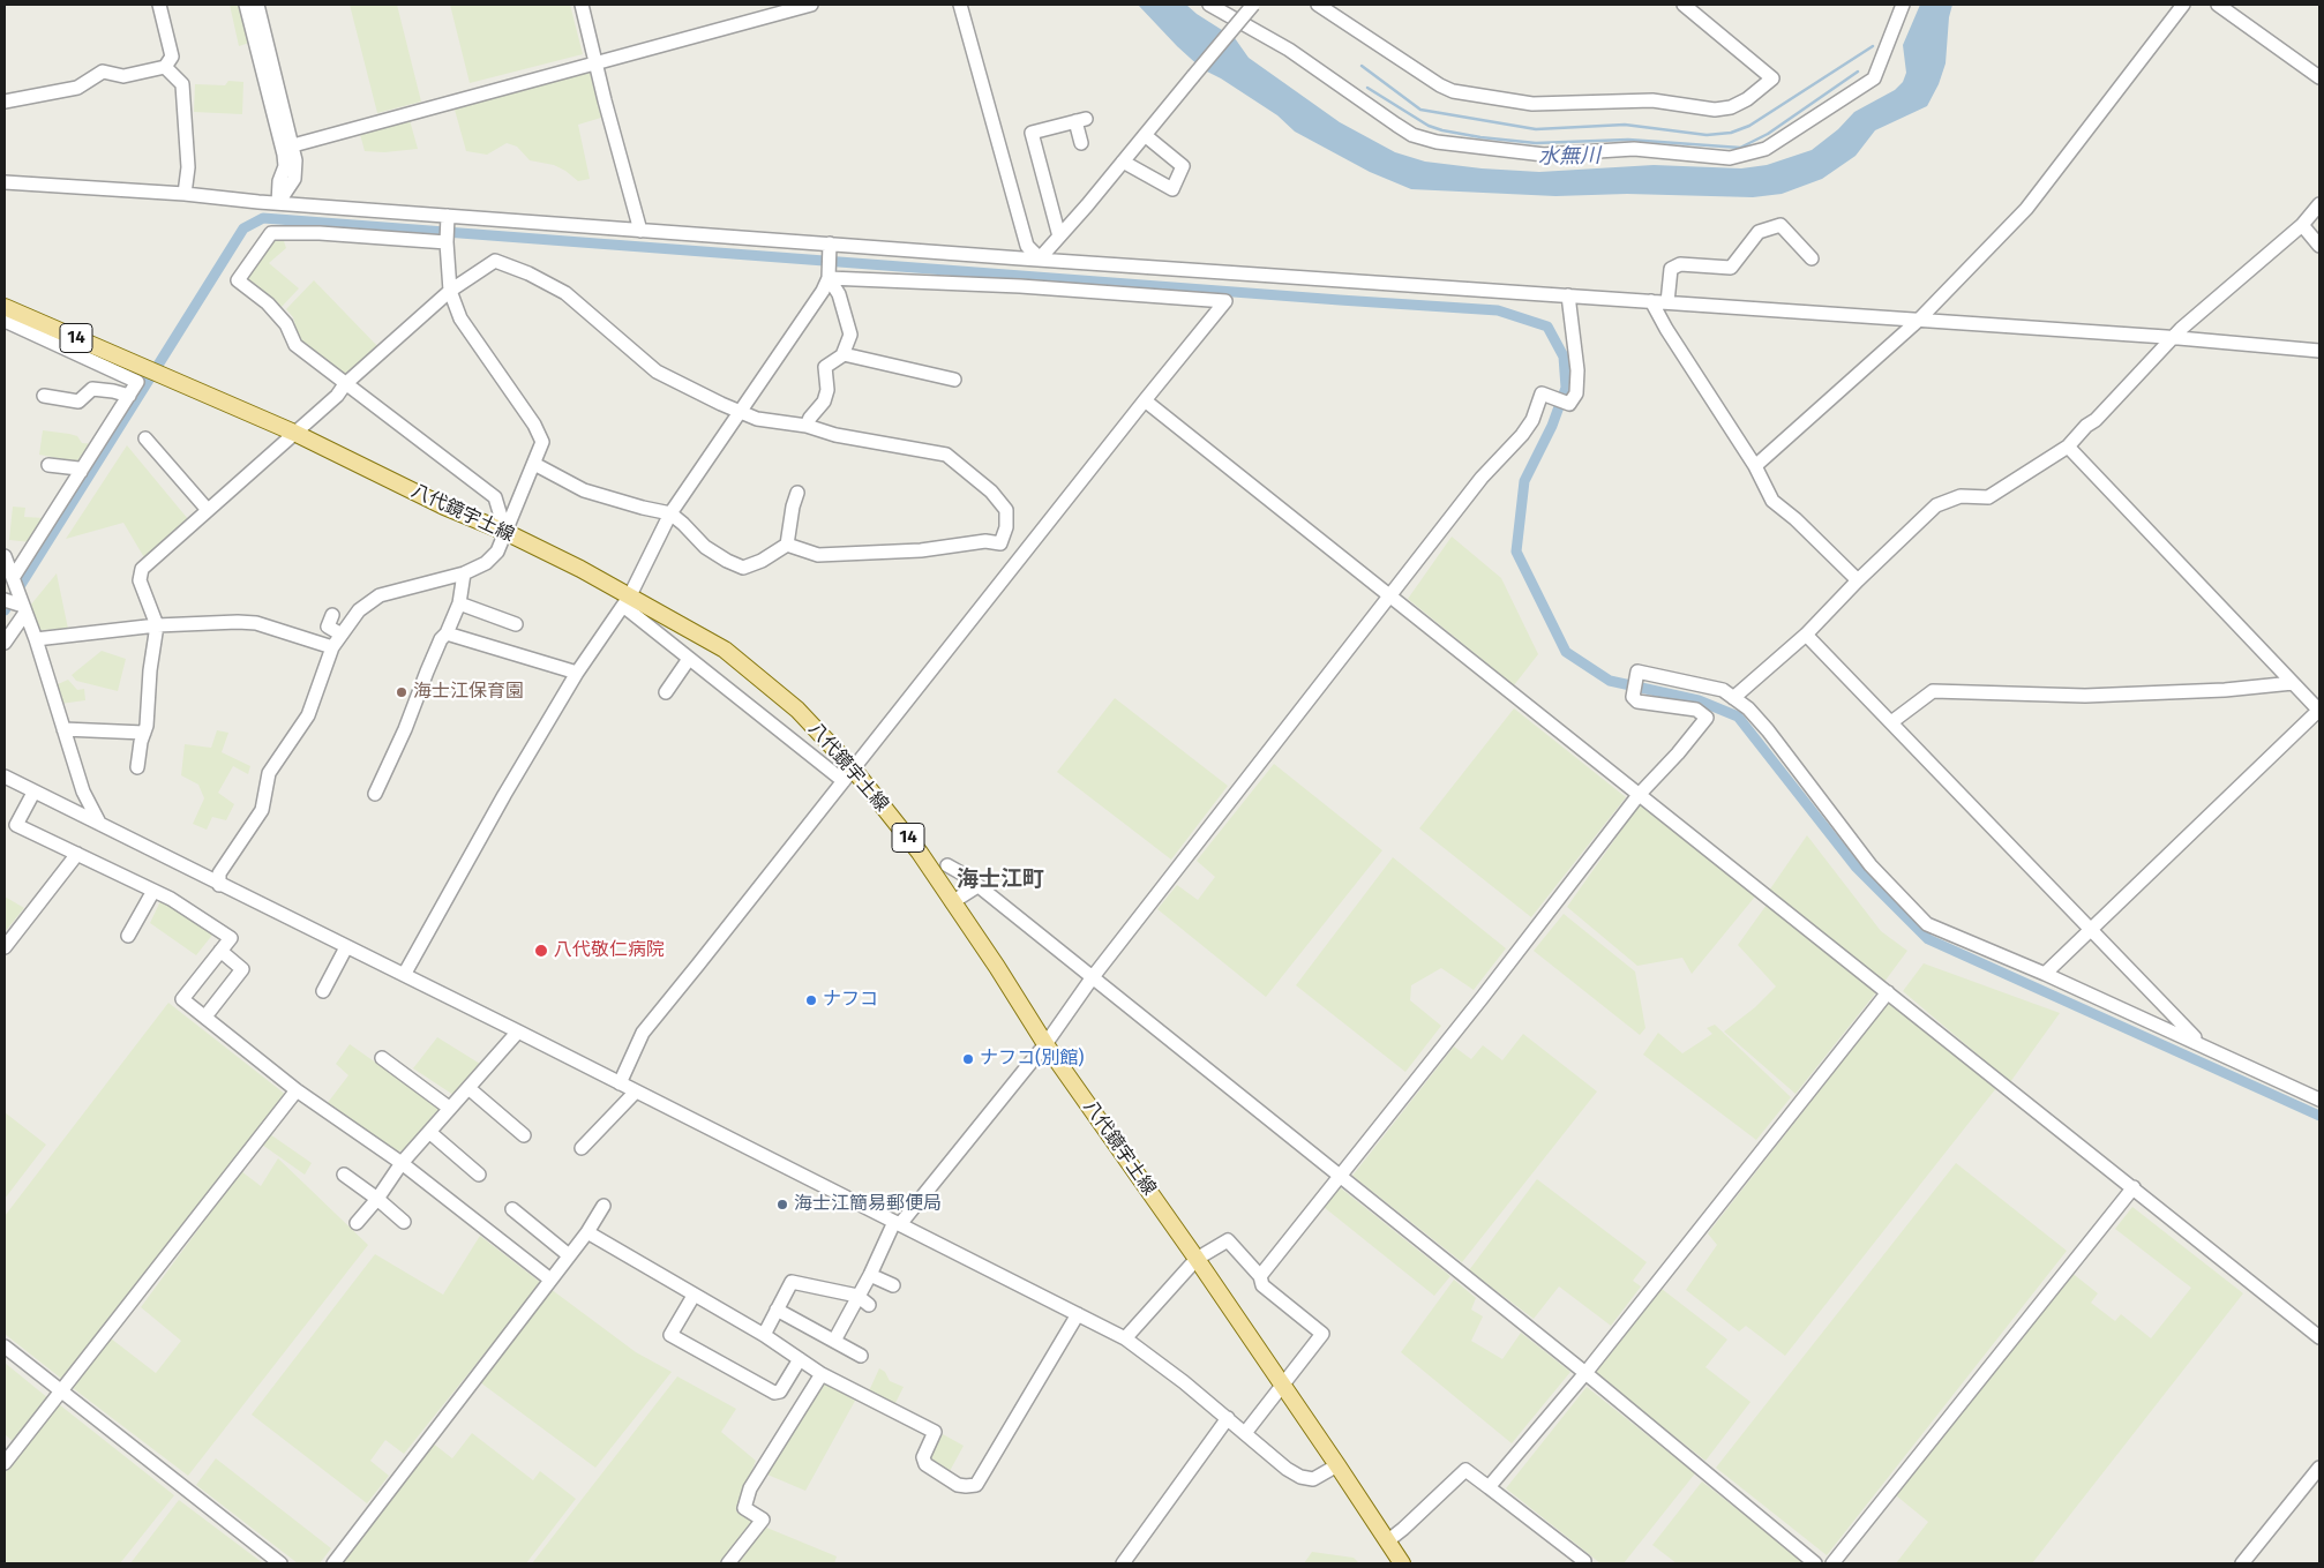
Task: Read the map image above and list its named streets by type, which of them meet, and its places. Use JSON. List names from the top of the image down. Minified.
{"streets":{"main road":["14","八代鏡宇土線"]},"districts":["海士江町"],"water":["水無川"],"places":["海士江保育園","八代敬仁病院","ナフコ","ナフコ(別館)","海士江簡易郵便局"]}
